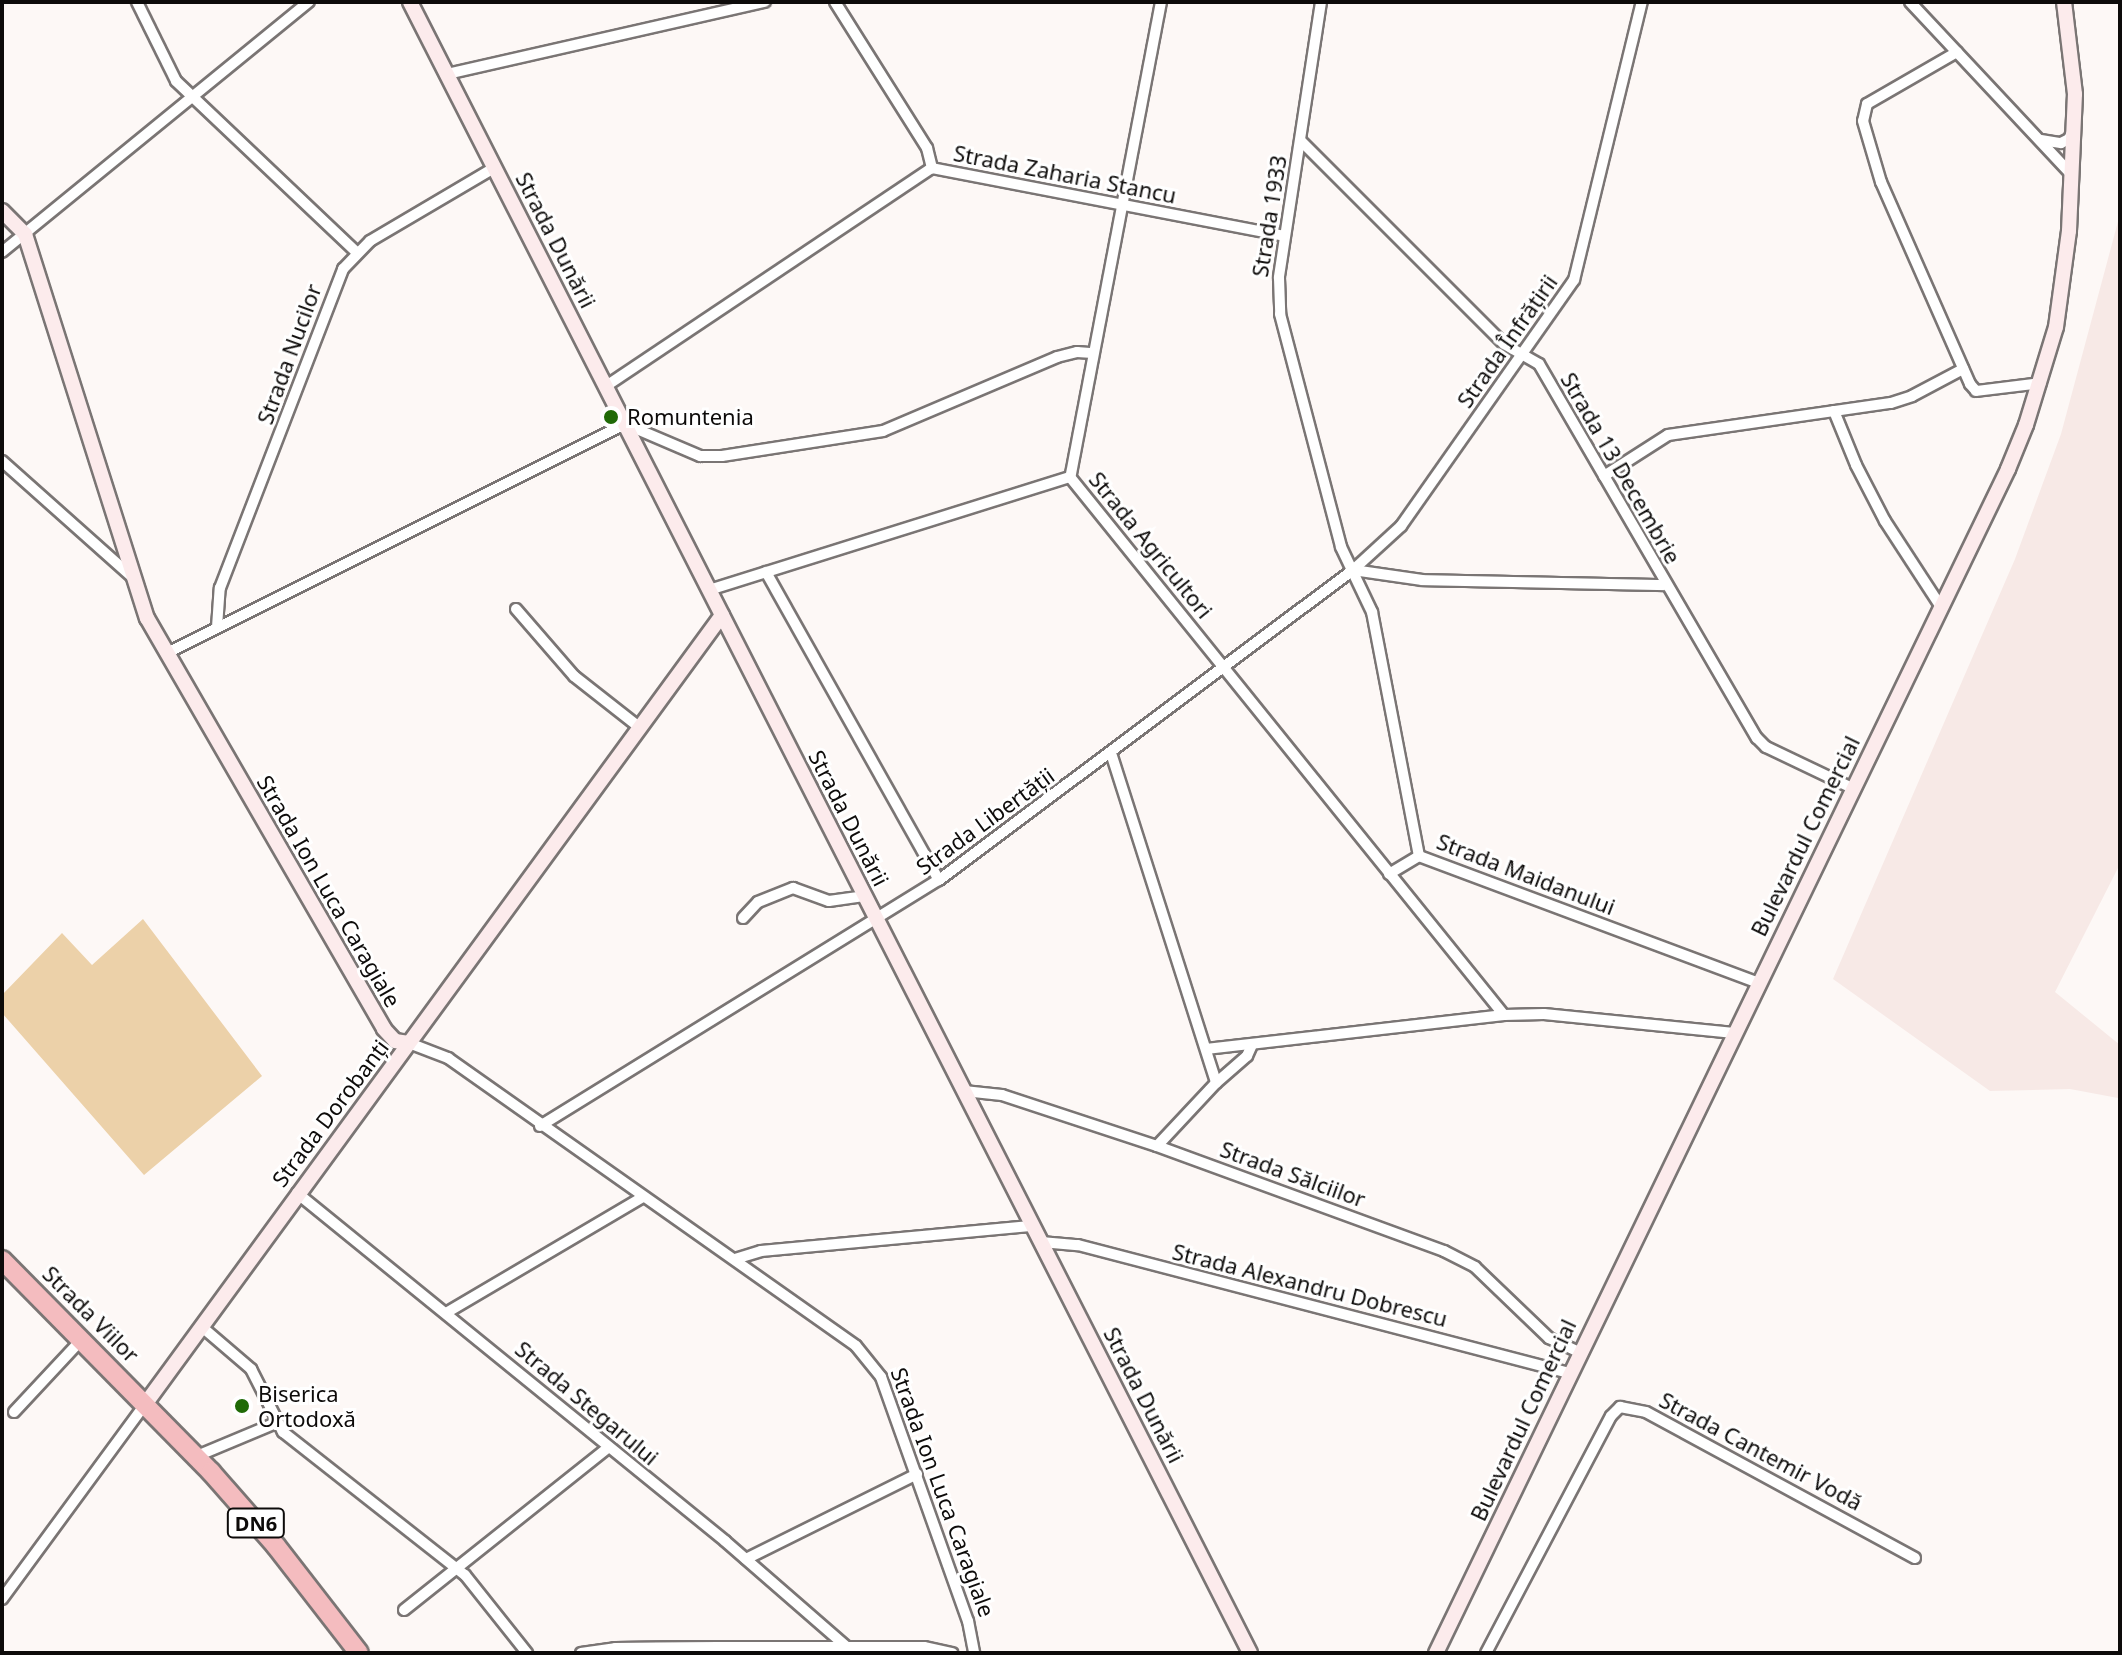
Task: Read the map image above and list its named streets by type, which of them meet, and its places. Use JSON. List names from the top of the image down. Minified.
{"streets":{"highway":["Strada Viilor","DN6"],"main road":["Strada Dunării","Bulevardul Comercial","Strada Ion Luca Caragiale","Strada Dorobanți"],"street":["Strada Zaharia Stancu","Strada 1933","Strada Înfrățirii","Strada Nucilor","Strada 13 Decembrie","Strada Agricultori","Strada Libertății","Strada Maidanului","Strada Sălciilor","Strada Alexandru Dobrescu","Strada Stegarului","Strada Cantemir Vodă"]},"crossings":[["Strada Zaharia Stancu","Strada 1933"],["Strada Zaharia Stancu","Strada Agricultori"],["Strada 1933","Strada Înfrățirii"],["Strada 1933","Strada 13 Decembrie"],["Strada 1933","Strada Libertății"],["Strada 1933","Strada Maidanului"],["Strada Dunării","Strada Nucilor"],["Strada Dunării","Strada Libertății"],["Strada Dunării","Strada Dorobanți"],["Strada Dunării","Strada Sălciilor"],["Strada Dunării","Strada Alexandru Dobrescu"],["Strada Înfrățirii","Strada 13 Decembrie"],["Strada Înfrățirii","Strada Libertății"],["Strada Înfrățirii","Strada Maidanului"],["Strada 13 Decembrie","Bulevardul Comercial"],["Strada Agricultori","Strada Libertății"],["Strada Libertății","Strada Maidanului"],["Strada Libertății","Strada Ion Luca Caragiale"],["Bulevardul Comercial","Strada Maidanului"],["Bulevardul Comercial","Strada Sălciilor"],["Bulevardul Comercial","Strada Alexandru Dobrescu"],["Strada Ion Luca Caragiale","Strada Dorobanți"],["Strada Dorobanți","Strada Viilor"],["Strada Dorobanți","Strada Stegarului"],["Strada Dorobanți","DN6"],["Strada Viilor","DN6"]],"places":["Romuntenia","Biserica Ortodoxă"]}
